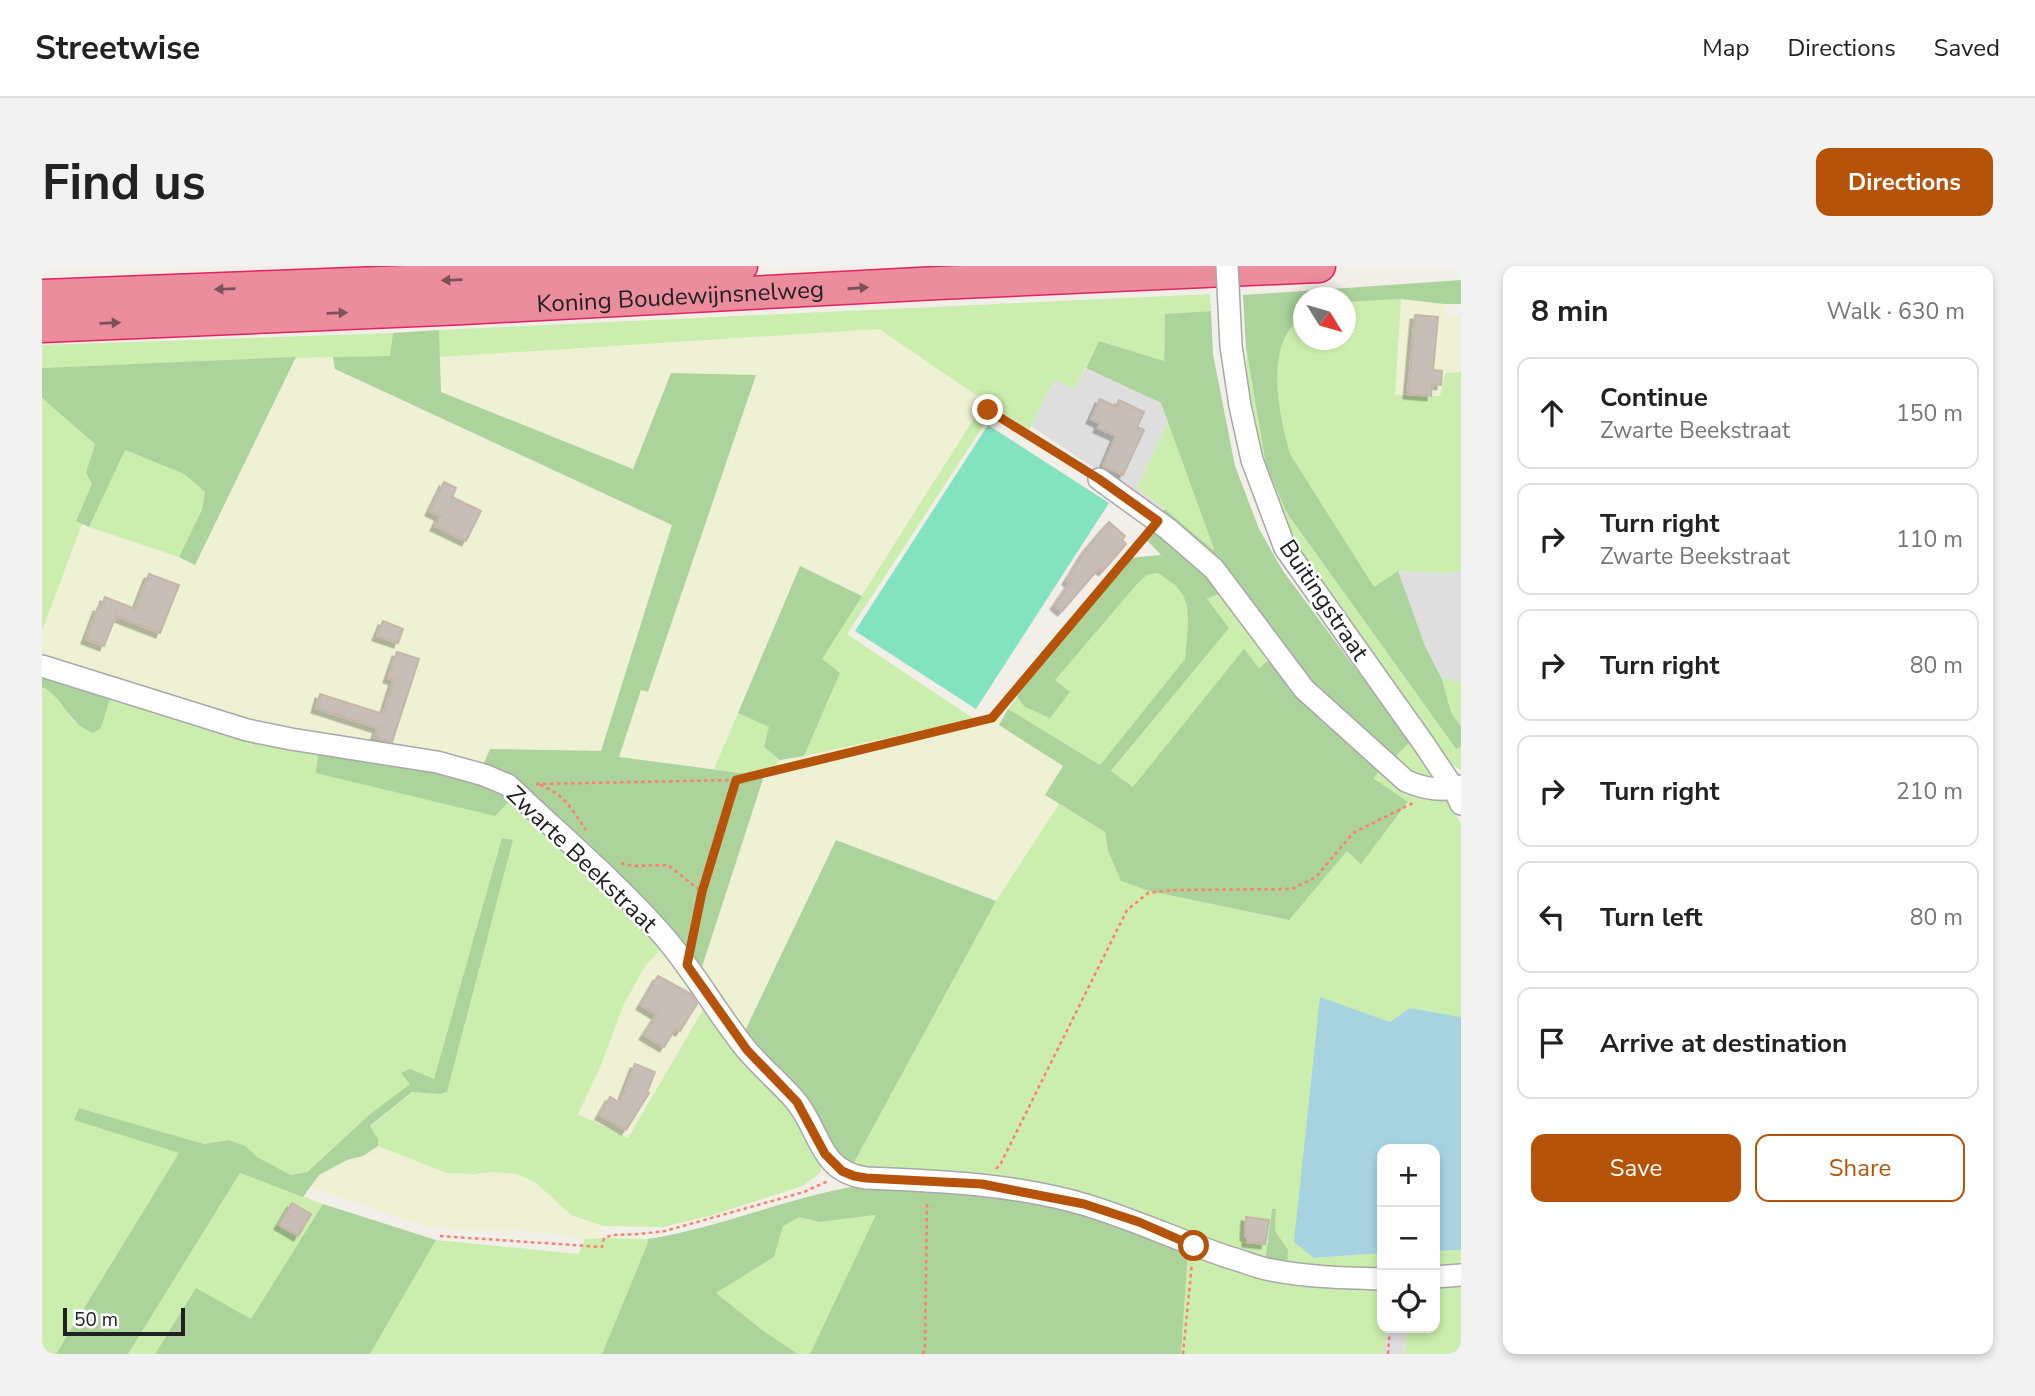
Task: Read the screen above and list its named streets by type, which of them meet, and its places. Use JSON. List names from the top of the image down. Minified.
{"streets":{"highway":["Koning Boudewijnsnelweg"],"street":["Buitingstraat","Zwarte Beekstraat"]},"scale_bar":"50 m","north":"bottom right","page":{"header":"Streetwise","nav":["Map","Directions","Saved"],"buttons":["Directions",["Save","Share"]],"title":"Find us","heading":["8 min","Walk · 630 m"],"list":[["Continue","Zwarte Beekstraat","150 m"],["Turn right","Zwarte Beekstraat","110 m"],["Turn right","80 m"],["Turn right","210 m"],["Turn left","80 m"],"Arrive at destination"],"map_buttons":["+","−"],"scale":"50 m"}}
